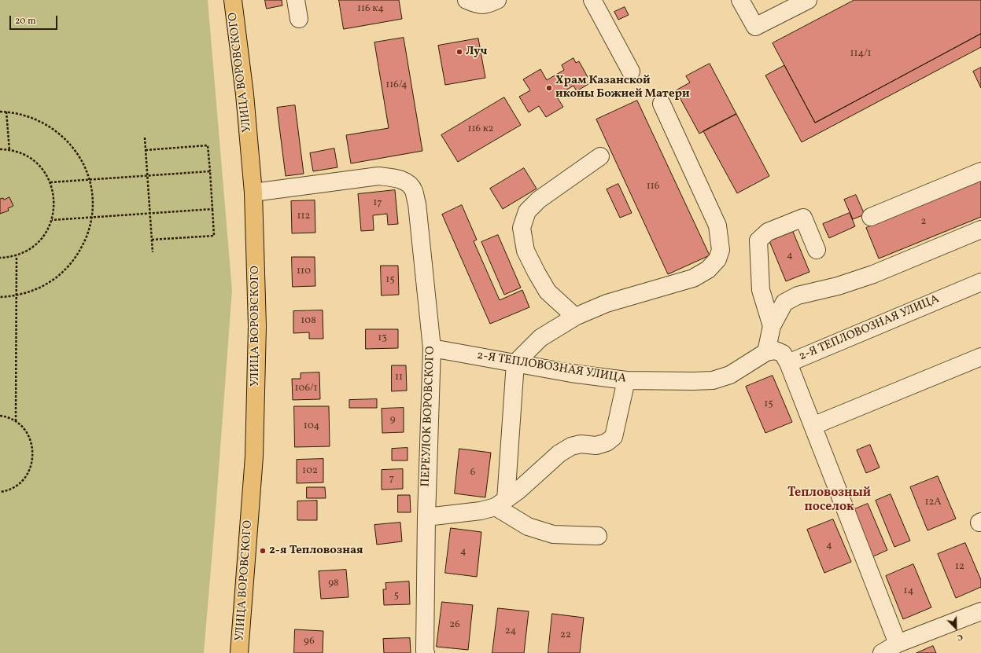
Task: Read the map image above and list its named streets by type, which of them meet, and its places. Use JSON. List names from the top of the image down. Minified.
{"streets":{"main road":["УЛИЦА ВОРОВСКОГО"],"street":["2-Я ТЕПЛОВОЗНАЯ УЛИЦА","ПЕРЕУЛОК ВОРОВСКОГО"]},"crossings":[["УЛИЦА ВОРОВСКОГО","ПЕРЕУЛОК ВОРОВСКОГО"],["2-Я ТЕПЛОВОЗНАЯ УЛИЦА","ПЕРЕУЛОК ВОРОВСКОГО"]],"districts":["Тепловозный поселок"],"places":["Луч","Храм Казанской иконы Божией Матери","2-я Тепловозная"],"house_numbers":["116 к4","114/1","116/4","116 к2","116","17","112","2","4","110","15","108","13","11","106/1","15","9","104","102","6","7","12А","4","4","12","98","14","5","26","24","22","96"],"scale_bar":"20 m","north":"bottom right"}
